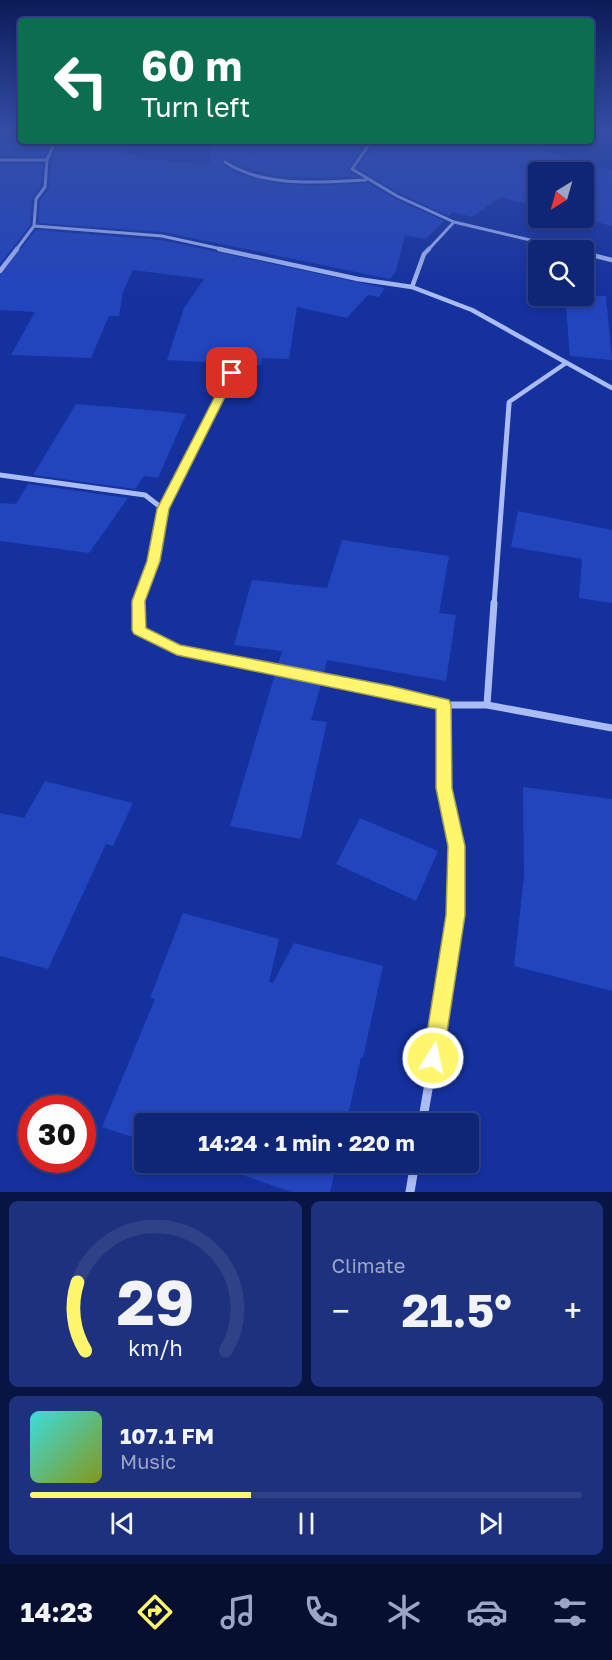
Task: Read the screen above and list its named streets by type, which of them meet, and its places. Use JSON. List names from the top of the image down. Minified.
{"north":"bottom left","page":{"turn":["60 m","Turn left"],"limit":"30","trip":"14:24 · 1 min · 220 m","tile":"Climate","heat":["−","21.5°","+"],"song":["107.1 FM","Music"],"tabs":"14:23","gauge":["29","km/h"]}}
